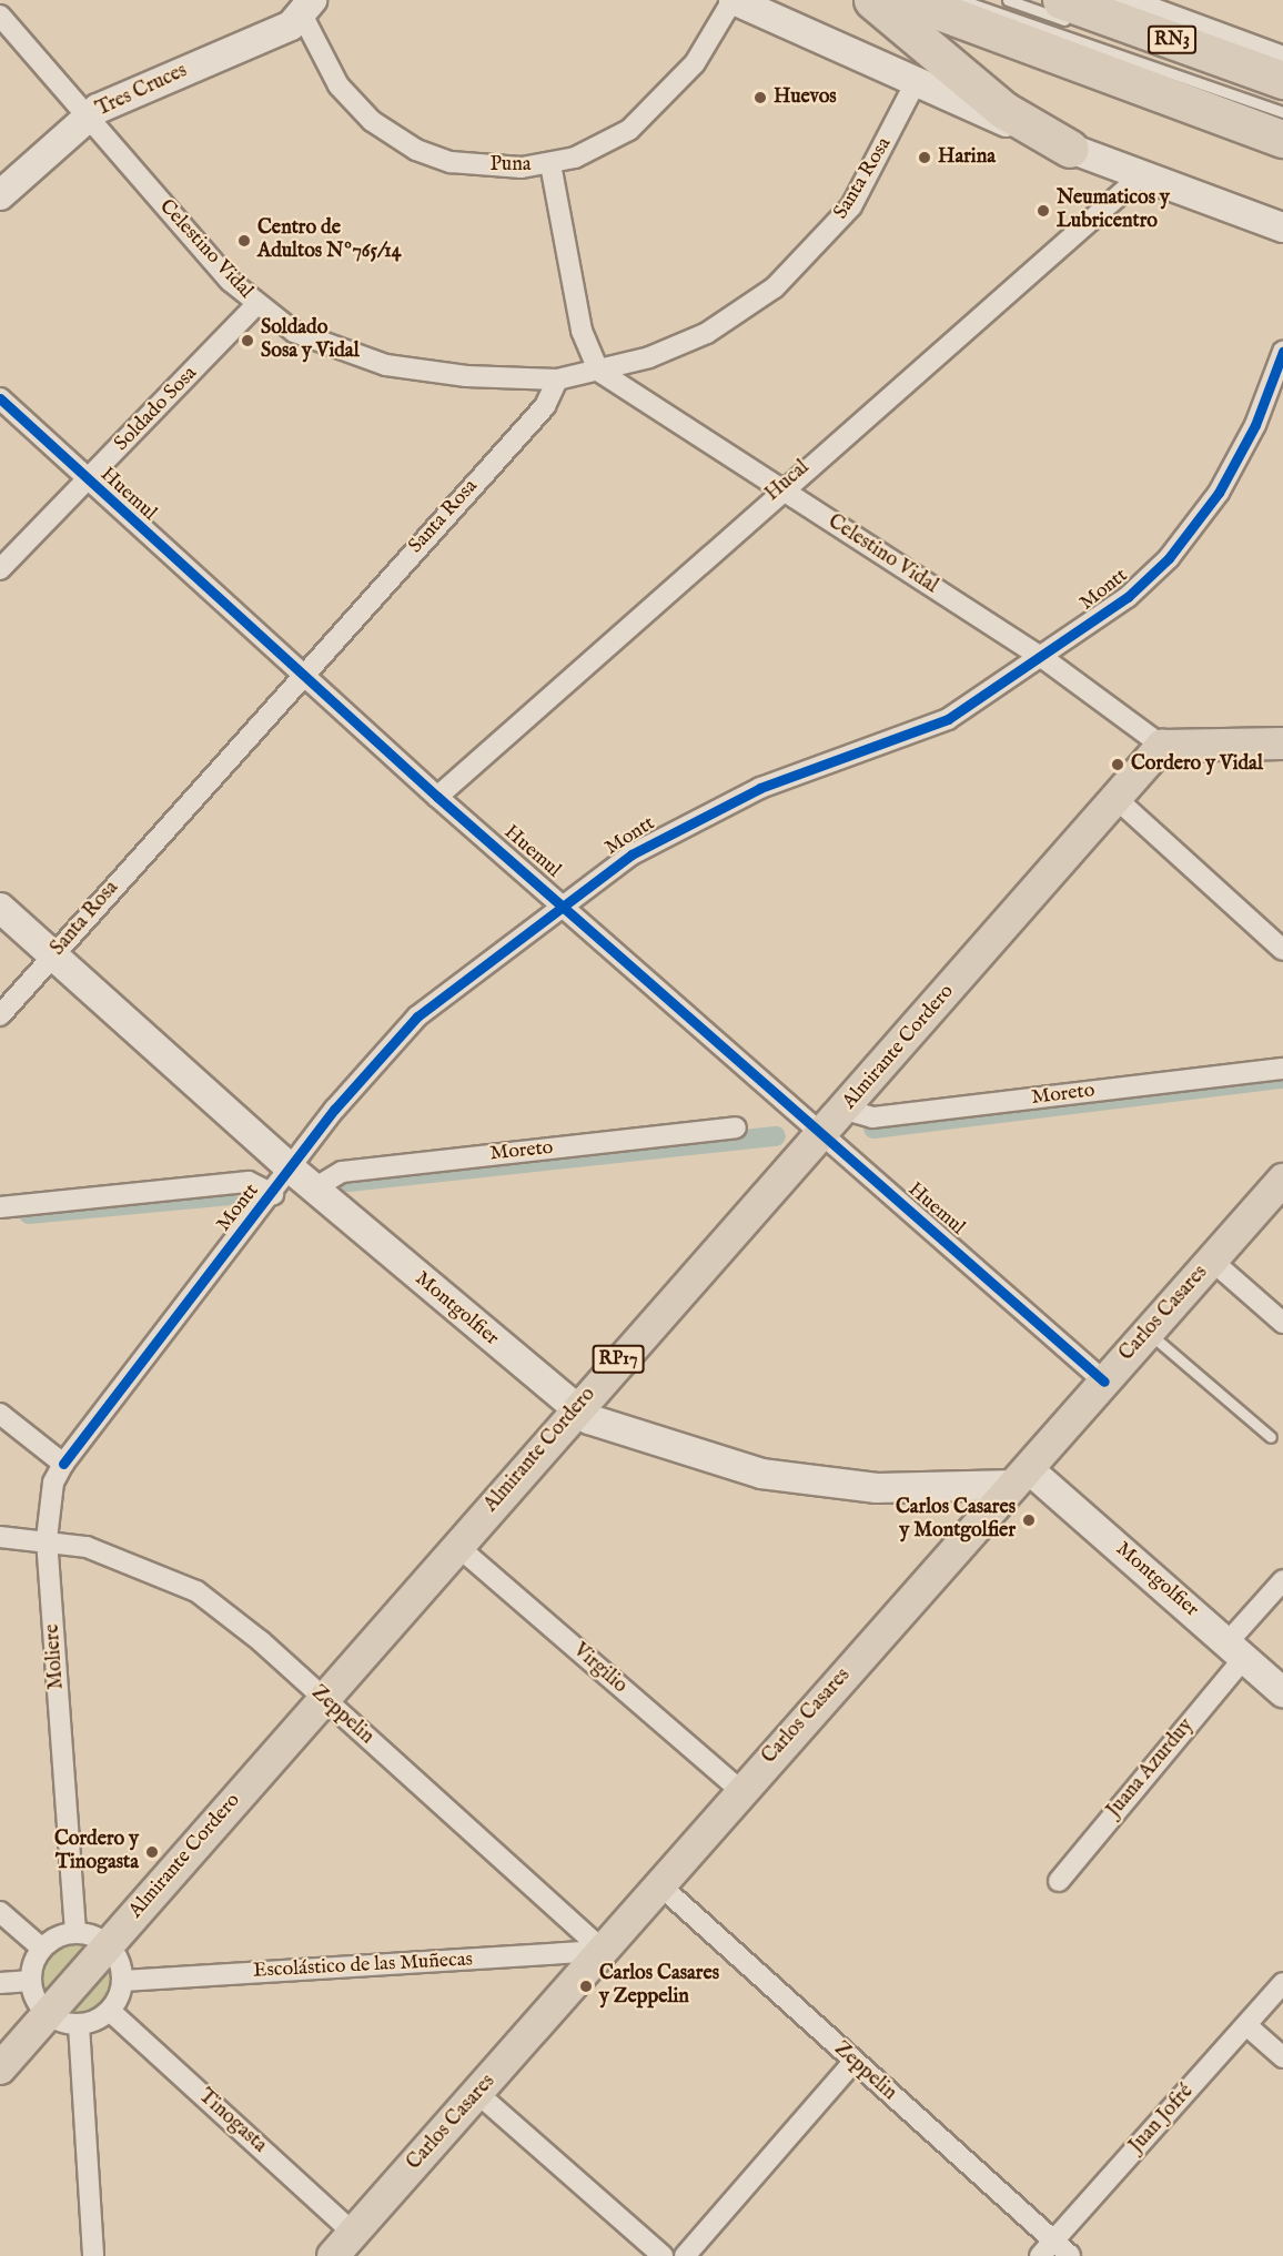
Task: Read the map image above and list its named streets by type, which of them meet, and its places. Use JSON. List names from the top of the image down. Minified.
{"streets":{"highway":["RN3"],"main road":["Almirante Cordero","Carlos Casares","RP17"],"street":["Tres Cruces","Puna","Santa Rosa","Celestino Vidal","Soldado Sosa","Hucal","Huemul","Montt","Moreto","Montgolfier","Moliere","Virgilio","Zeppelin","Juana Azurduy","Escolástico de las Muñecas","Juan Jofré","Tinogasta"]},"crossings":[["Tres Cruces","Puna"],["Tres Cruces","Celestino Vidal"],["Santa Rosa","Celestino Vidal"],["Santa Rosa","Huemul"],["Santa Rosa","Montgolfier"],["Celestino Vidal","Soldado Sosa"],["Celestino Vidal","Hucal"],["Celestino Vidal","Montt"],["Celestino Vidal","Almirante Cordero"],["Soldado Sosa","Huemul"],["Hucal","Huemul"],["Huemul","Montt"],["Huemul","Almirante Cordero"],["Huemul","Carlos Casares"],["Montt","Montgolfier"],["Montt","Moliere"],["Almirante Cordero","Moreto"],["Almirante Cordero","Montgolfier"],["Almirante Cordero","Virgilio"],["Almirante Cordero","Zeppelin"],["Moreto","Montgolfier"],["Montgolfier","Carlos Casares"],["Montgolfier","Juana Azurduy"],["Carlos Casares","Virgilio"],["Carlos Casares","Zeppelin"],["Carlos Casares","Escolástico de las Muñecas"],["Carlos Casares","Tinogasta"],["Moliere","Zeppelin"],["Zeppelin","Escolástico de las Muñecas"],["Zeppelin","Juan Jofré"]],"places":["Huevos","Harina","Neumaticos y Lubricentro","Centro de Adultos Nº765/14","Soldado Sosa y Vidal","Cordero y Vidal","Carlos Casares y Montgolfier","Cordero y Tinogasta","Carlos Casares y Zeppelin"]}
